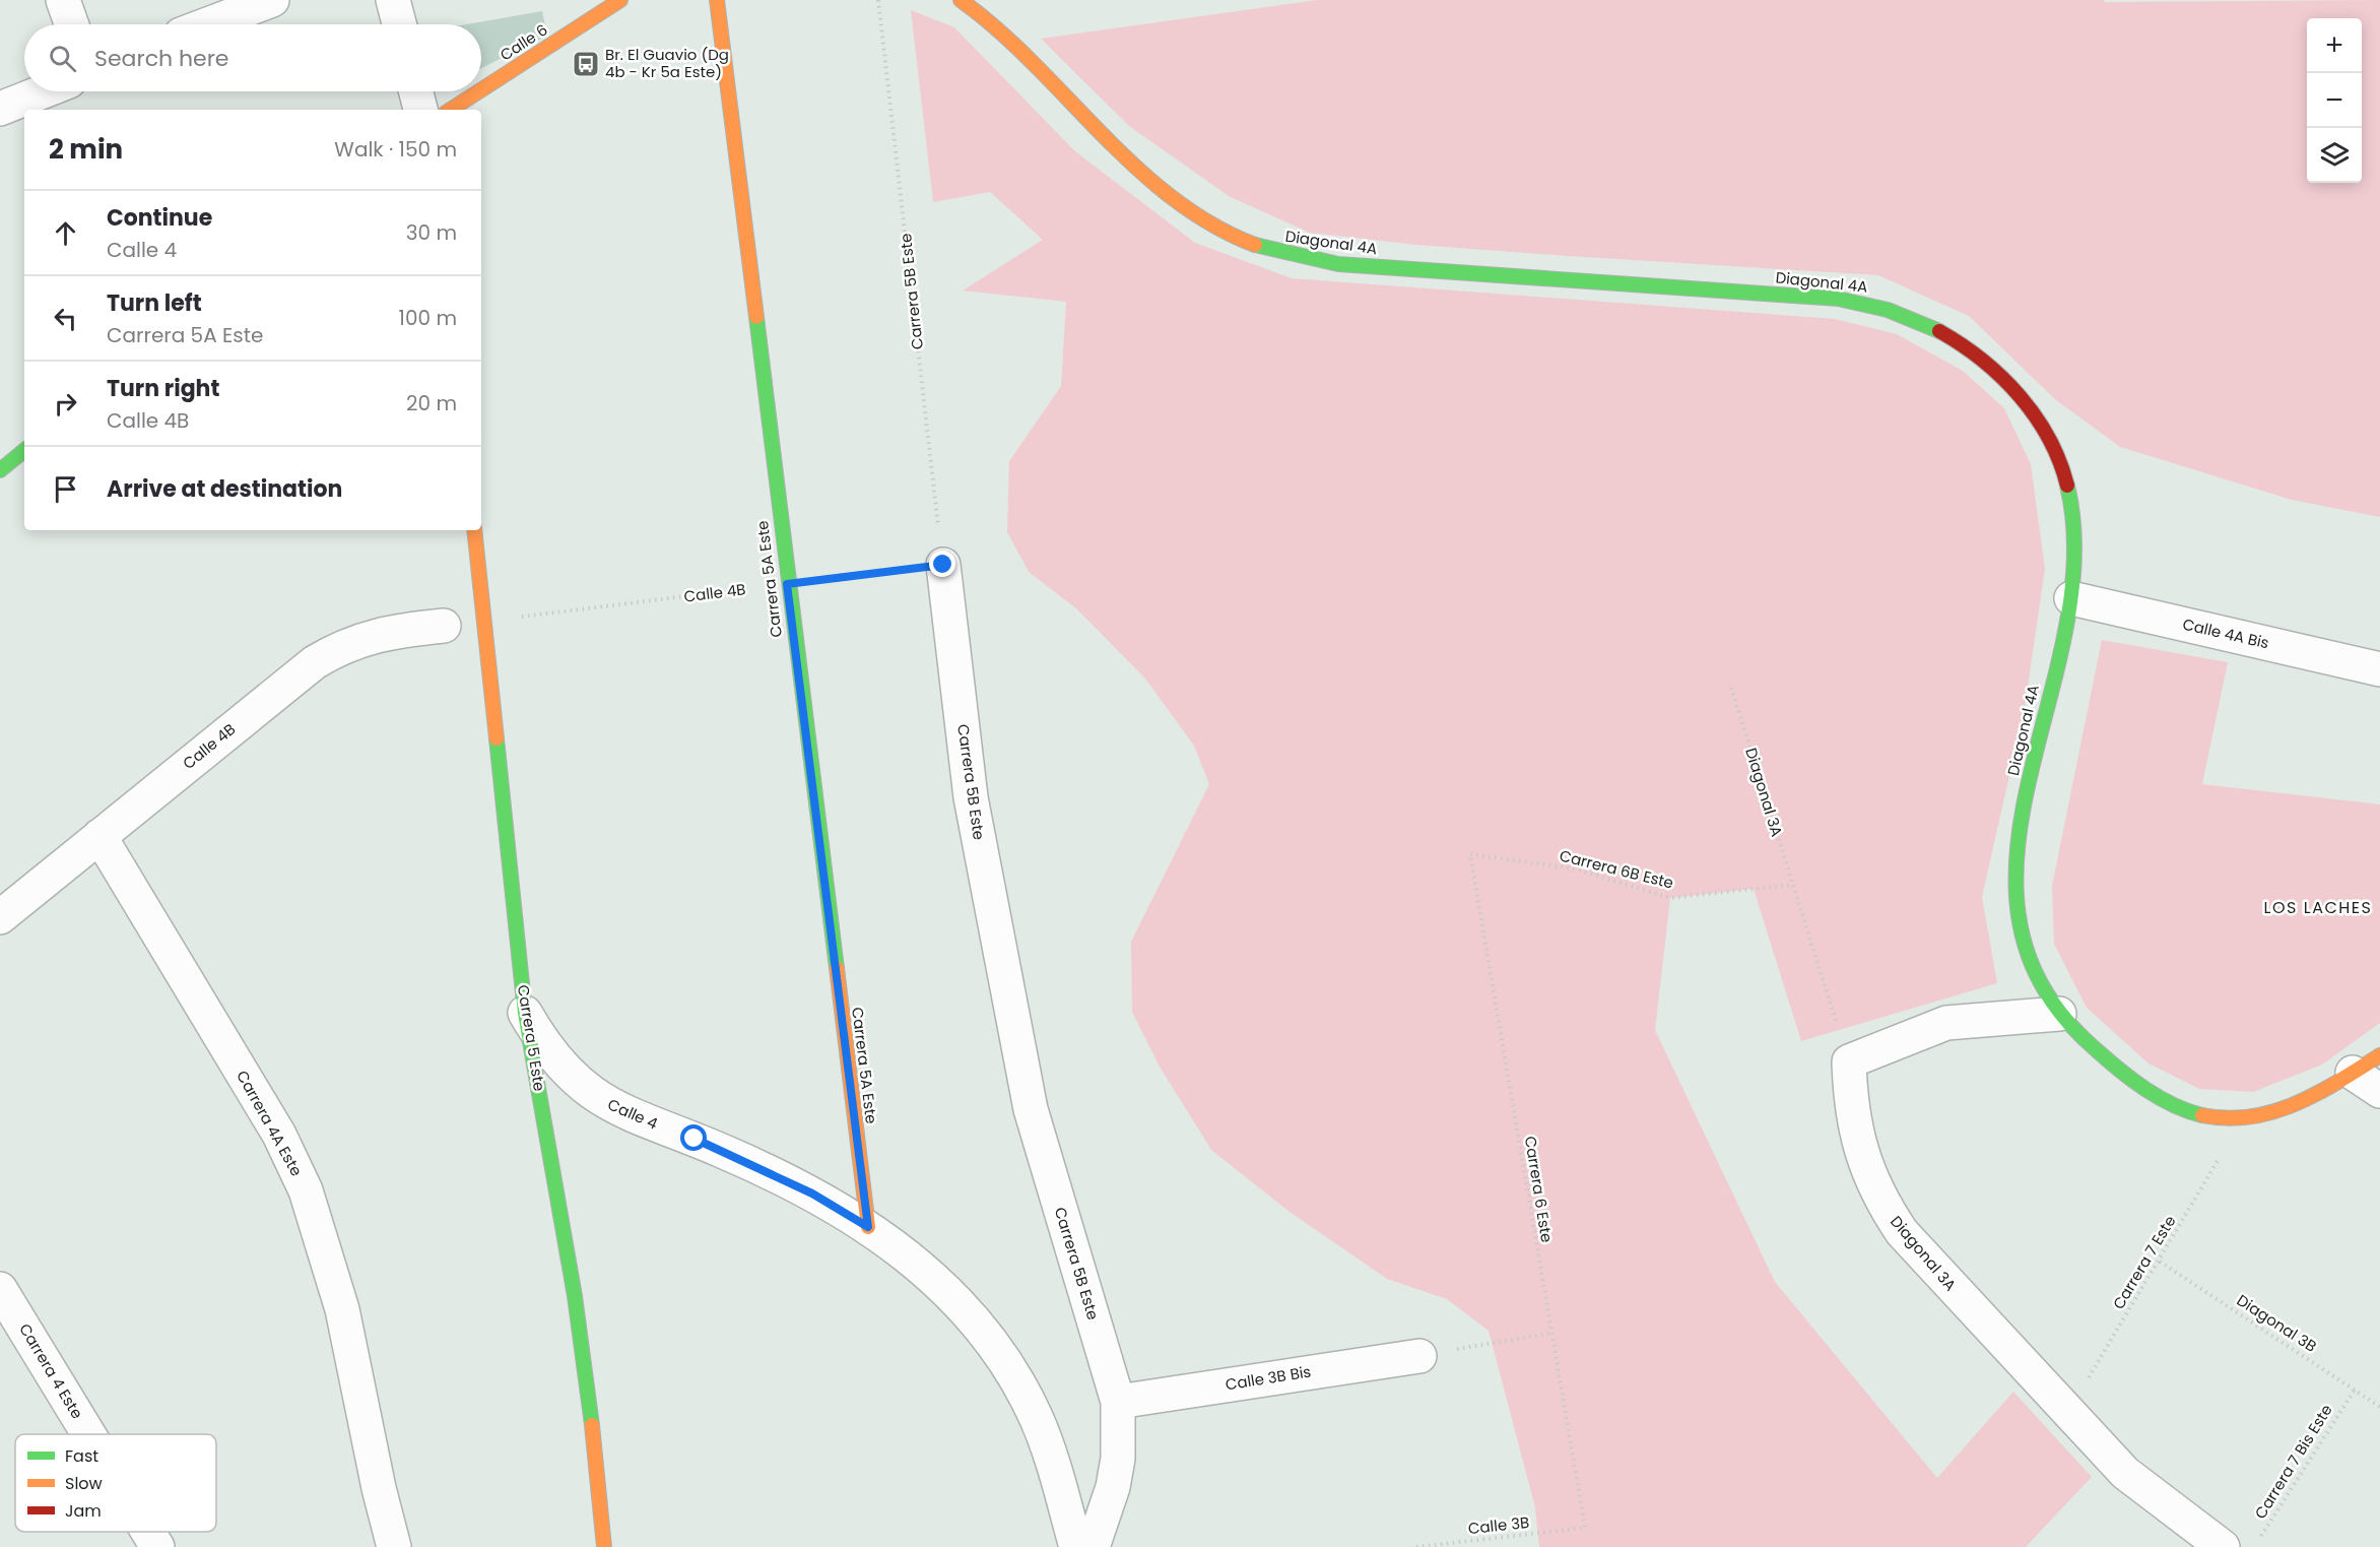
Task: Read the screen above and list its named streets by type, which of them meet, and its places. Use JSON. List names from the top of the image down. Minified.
{"streets":{"street":["Calle 6","Diagonal 4A","Carrera 5B Este","Carrera 5A Este","Calle 4B","Calle 4A Bis","Diagonal 3A","Carrera 5 Este","Calle 4","Carrera 4A Este","Carrera 4 Este","Calle 3B Bis"],"path":["Carrera 6B Este","Carrera 6 Este","Carrera 7 Este","Diagonal 3B","Carrera 7 Bis Este","Calle 3B"]},"crossings":[["Diagonal 4A","Calle 4A Bis"],["Diagonal 4A","Carrera 7 Este"],["Carrera 5B Este","Calle 4B"],["Carrera 5B Este","Calle 3B Bis"],["Carrera 5A Este","Calle 4B"],["Carrera 5A Este","Calle 4"],["Calle 4B","Carrera 5 Este"],["Calle 4B","Carrera 4A Este"],["Diagonal 3A","Carrera 6B Este"],["Diagonal 3A","Carrera 7 Este"],["Carrera 6B Este","Carrera 6 Este"],["Carrera 5 Este","Calle 4"],["Carrera 6 Este","Calle 3B"],["Carrera 7 Este","Diagonal 3B"],["Diagonal 3B","Carrera 7 Bis Este"]],"districts":["LOS LACHES"],"places":{"bus stop":["Br. El Guavio (Dg 4b - Kr 5a Este)"]},"legend":["Fast","Slow","Jam"],"page":{"map_buttons":["+","−"],"search":"Search here","heading":["2 min","Walk · 150 m"],"list":[["Continue","Calle 4","30 m"],["Turn left","Carrera 5A Este","100 m"],["Turn right","Calle 4B","20 m"],"Arrive at destination"]}}
